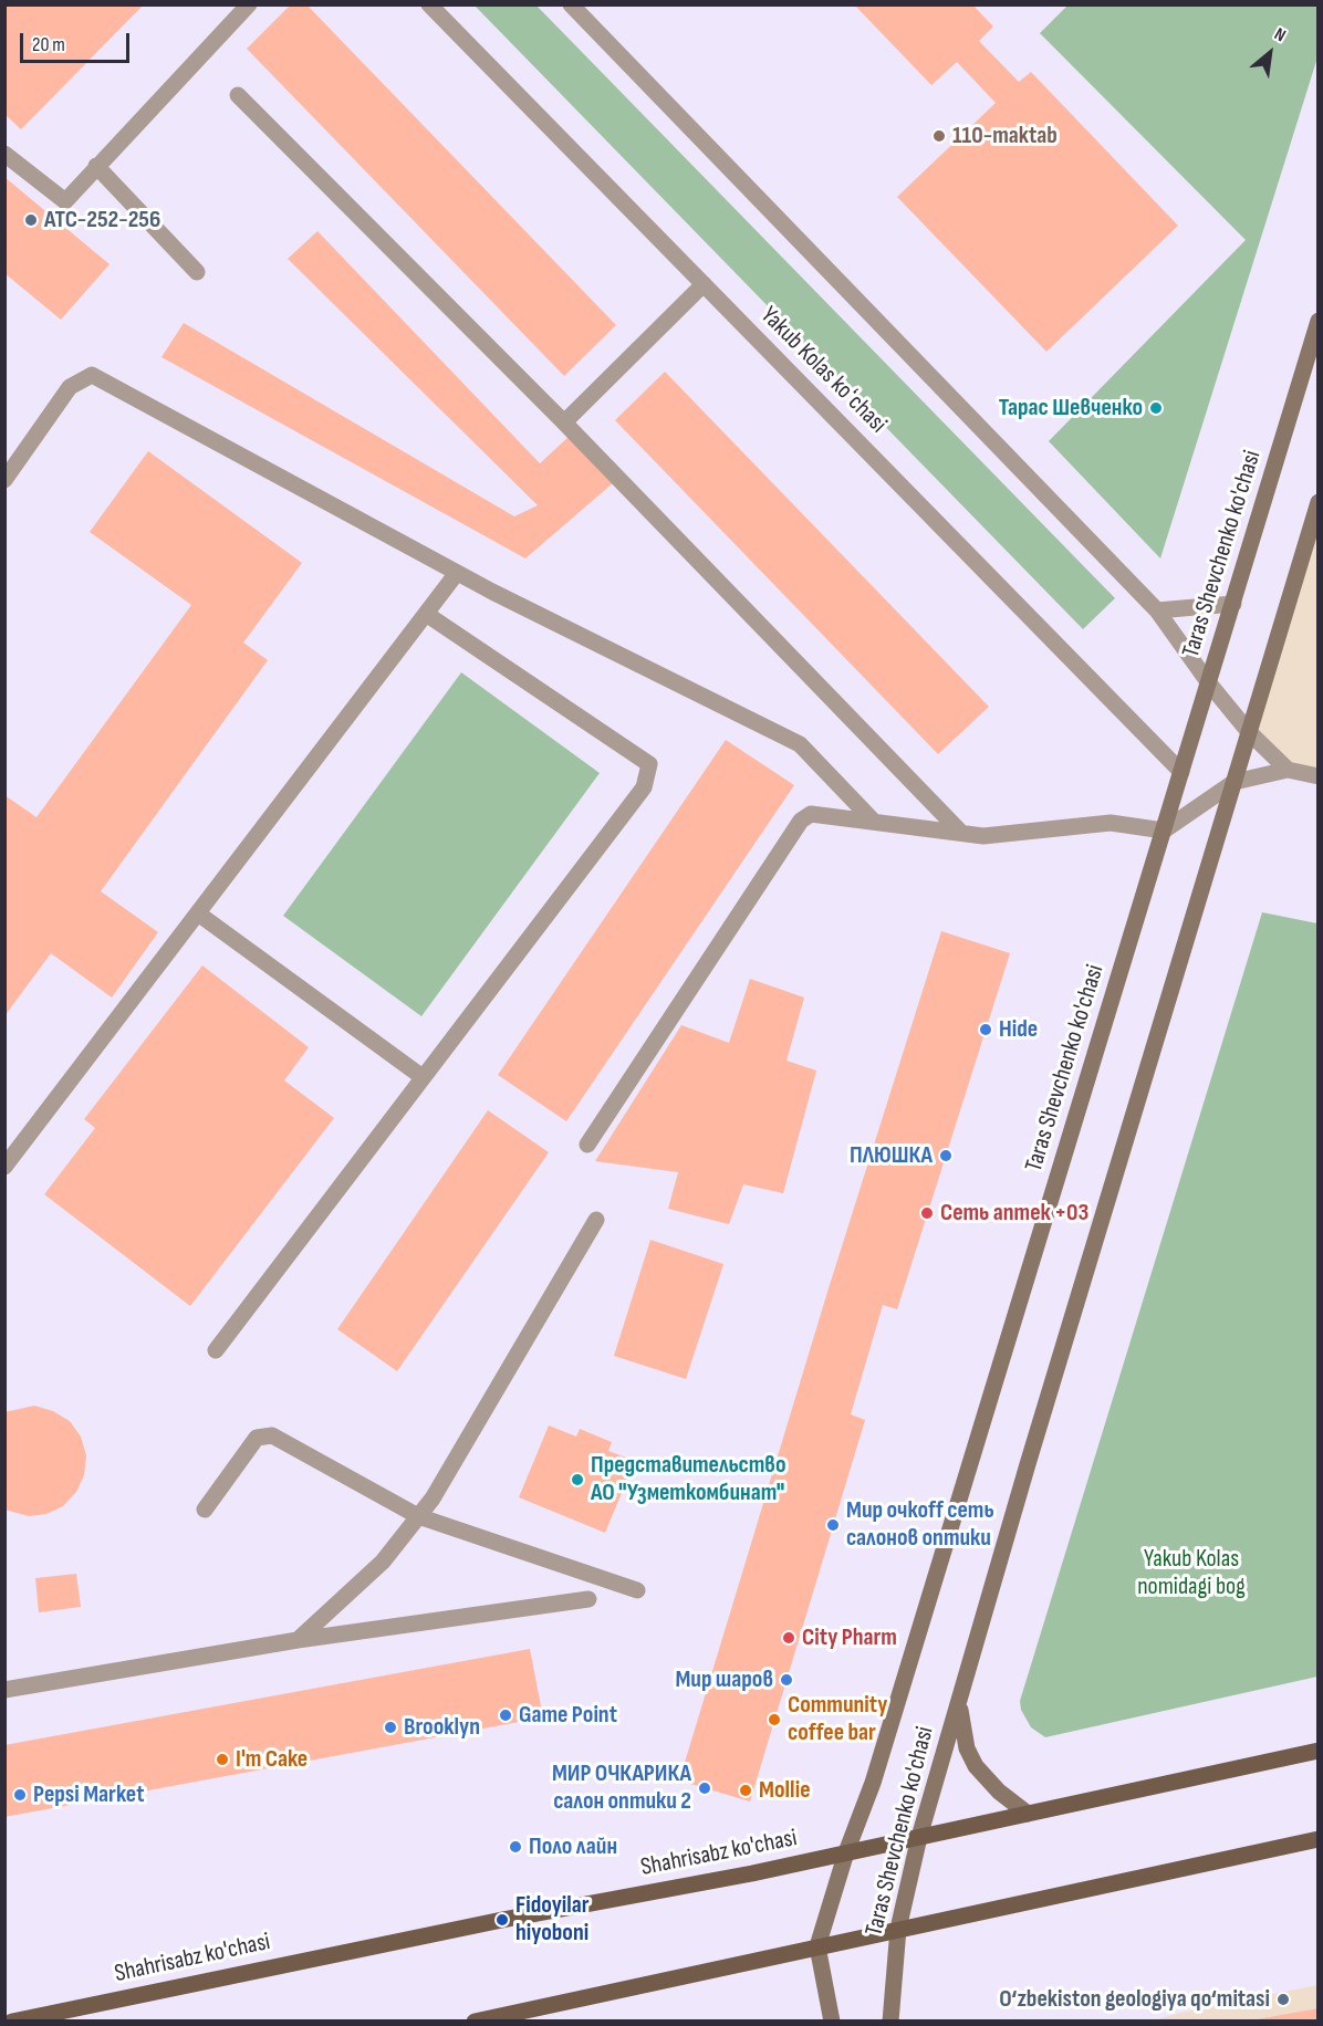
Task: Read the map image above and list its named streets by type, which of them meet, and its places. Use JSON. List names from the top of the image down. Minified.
{"streets":{"main road":["Taras Shevchenko ko'chasi","Shahrisabz ko'chasi"],"street":["Yakub Kolas koʻchasi"]},"crossings":[["Yakub Kolas koʻchasi","Taras Shevchenko ko'chasi"],["Taras Shevchenko ko'chasi","Shahrisabz ko'chasi"]],"parks":["Yakub Kolas nomidagi bog"],"places":["110-maktab","АТС-252-256","Тарас Шевченко","Hide","ПЛЮШКА","Сеть аптек +03","Представительство АО \"Узметкомбинат\"","Мир очкоff сеть салонов оптики","City Pharm","Мир шаров","Game Point","Community coffee bar","Brooklyn","I'm Cake","МИР ОЧКАРИКА салон оптики 2","Mollie","Pepsi Market","Поло лайн","Fidoyilar hiyoboni","O‘zbekiston geologiya qo‘mitasi"],"scale_bar":"20 m","north":"top right"}
